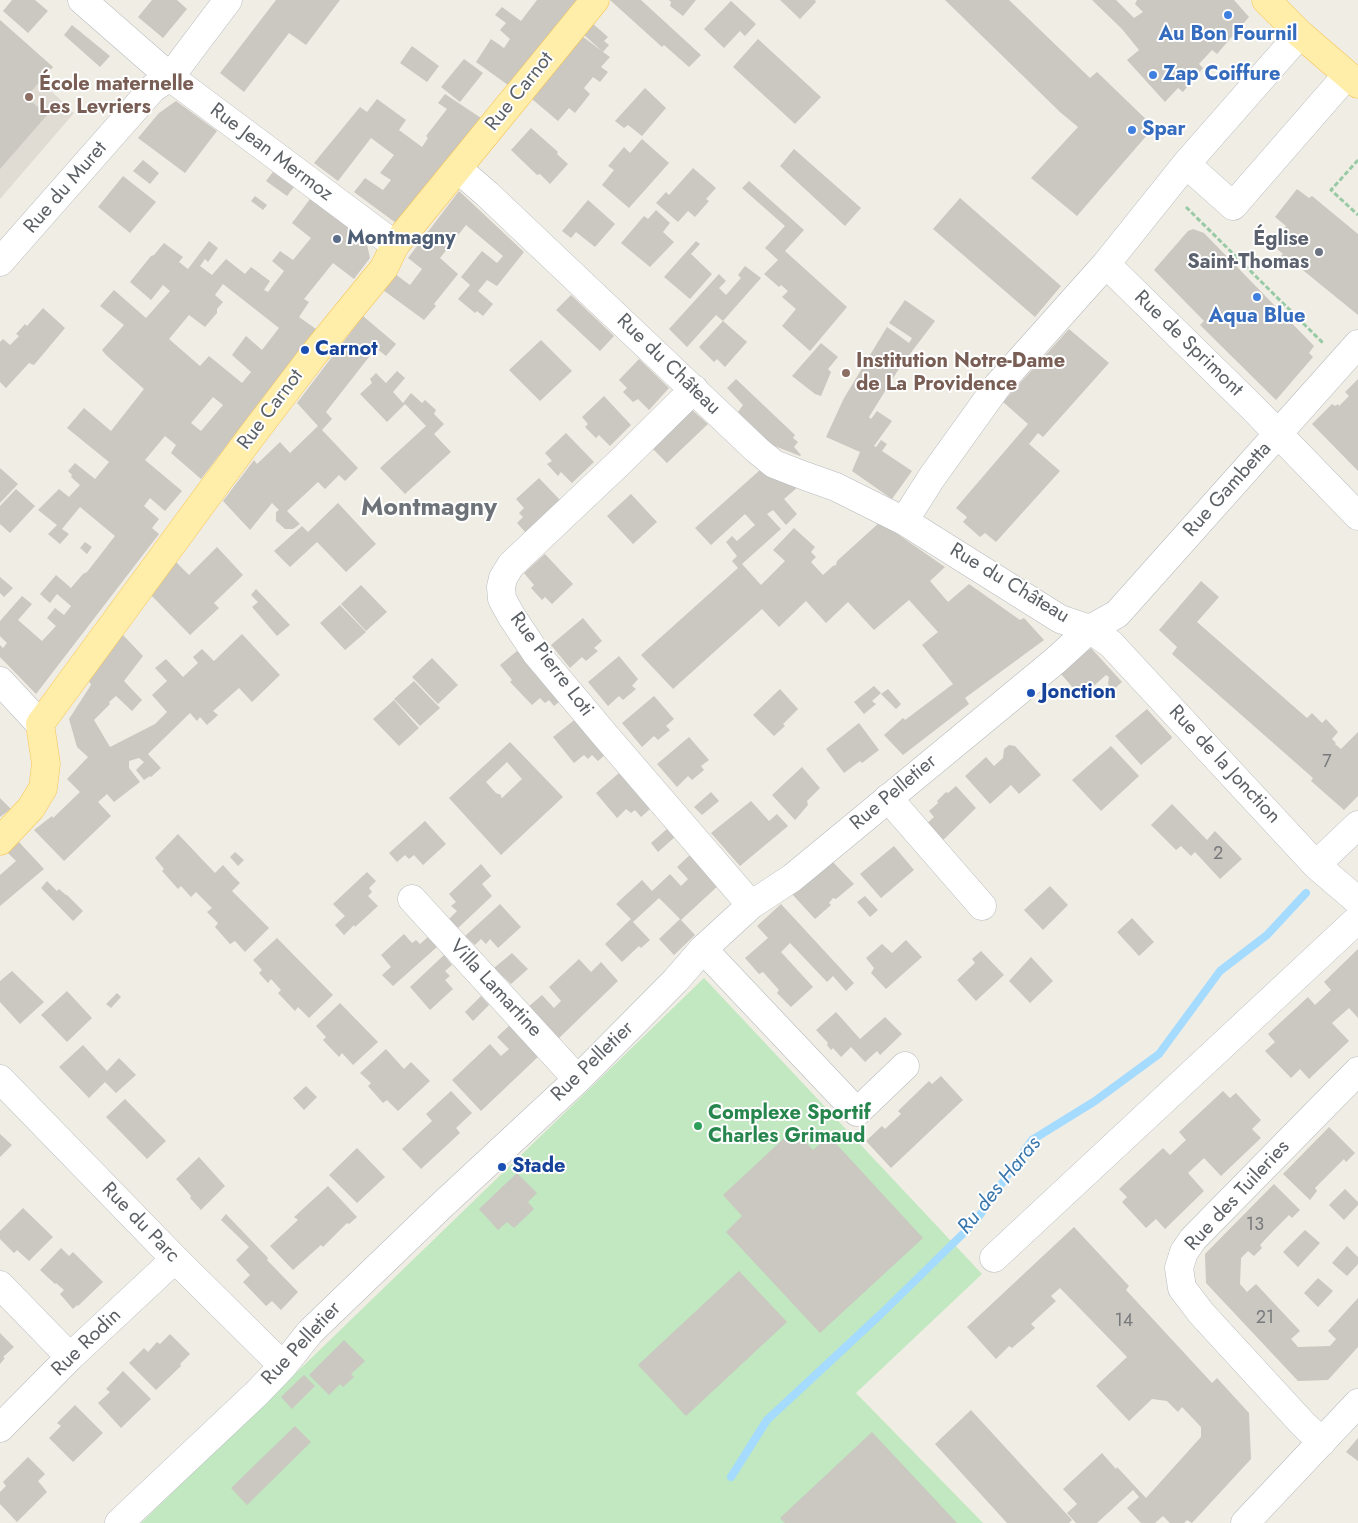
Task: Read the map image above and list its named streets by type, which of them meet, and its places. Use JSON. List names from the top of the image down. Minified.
{"streets":{"main road":["Rue Carnot"],"street":["Rue Jean Mermoz","Rue du Muret","Rue de Sprimont","Rue du Château","Rue Gambetta","Rue Pierre Loti","Rue de la Jonction","Rue Pelletier","Villa Lamartine","Rue des Tuileries","Rue du Parc","Rue Rodin"]},"crossings":[["Rue Carnot","Rue Jean Mermoz"],["Rue Carnot","Rue du Château"],["Rue Jean Mermoz","Rue du Muret"],["Rue de Sprimont","Rue Gambetta"],["Rue du Château","Rue Gambetta"],["Rue du Château","Rue Pierre Loti"],["Rue du Château","Rue de la Jonction"],["Rue du Château","Rue Pelletier"],["Rue Gambetta","Rue de la Jonction"],["Rue Gambetta","Rue Pelletier"],["Rue Pierre Loti","Rue Pelletier"],["Rue de la Jonction","Rue Pelletier"],["Rue Pelletier","Villa Lamartine"],["Rue Pelletier","Rue du Parc"],["Rue du Parc","Rue Rodin"]],"districts":["Montmagny"],"water":["Ru des Haras"],"places":["Au Bon Fournil","Zap Coiffure","École maternelle Les Levriers","Spar","Montmagny","Église Saint-Thomas","Aqua Blue","Carnot","Institution Notre-Dame de La Providence","Jonction","Complexe Sportif Charles Grimaud","Stade"],"house_numbers":["7","2","13","21","14"]}
